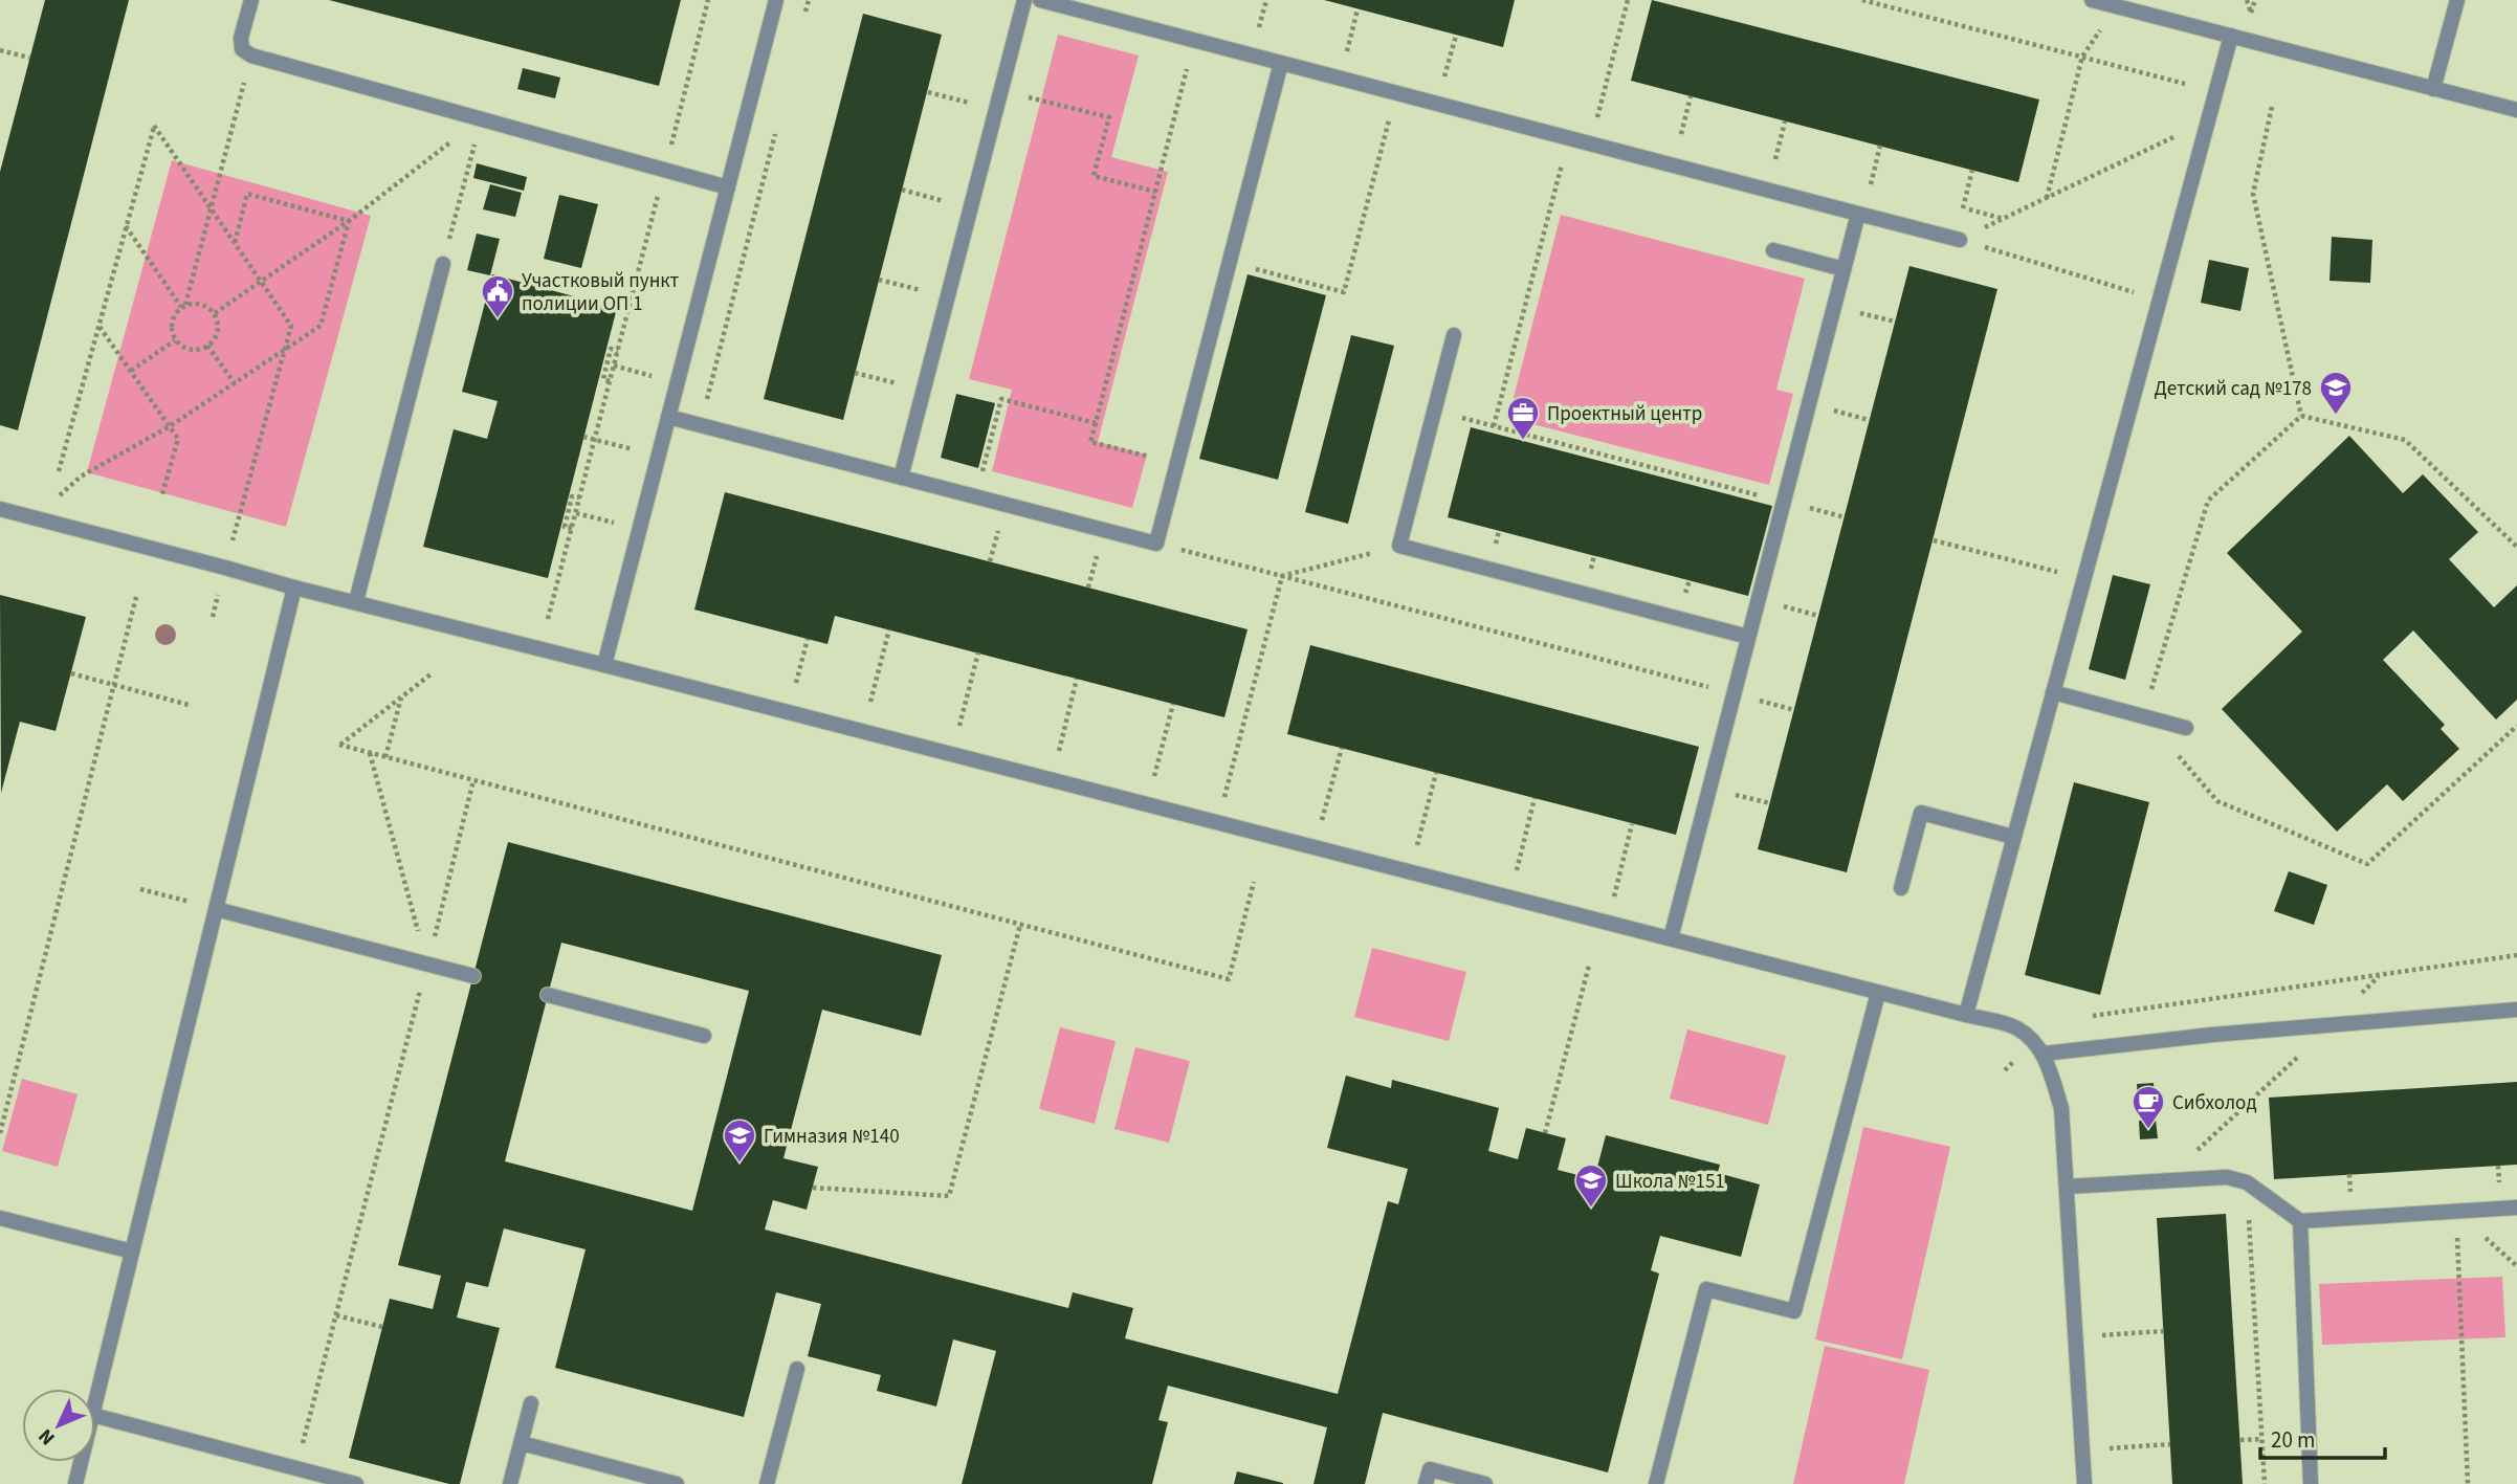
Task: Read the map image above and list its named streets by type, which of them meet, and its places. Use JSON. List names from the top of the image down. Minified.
{"places":{"public building":["Участковый пункт полиции ОП 1"],"school or university":["Детский сад №178","Гимназия №140","Школа №151"],"office":["Проектный центр"],"cafe":["Сибхолод"]},"scale_bar":"20 m","north":"bottom left"}
